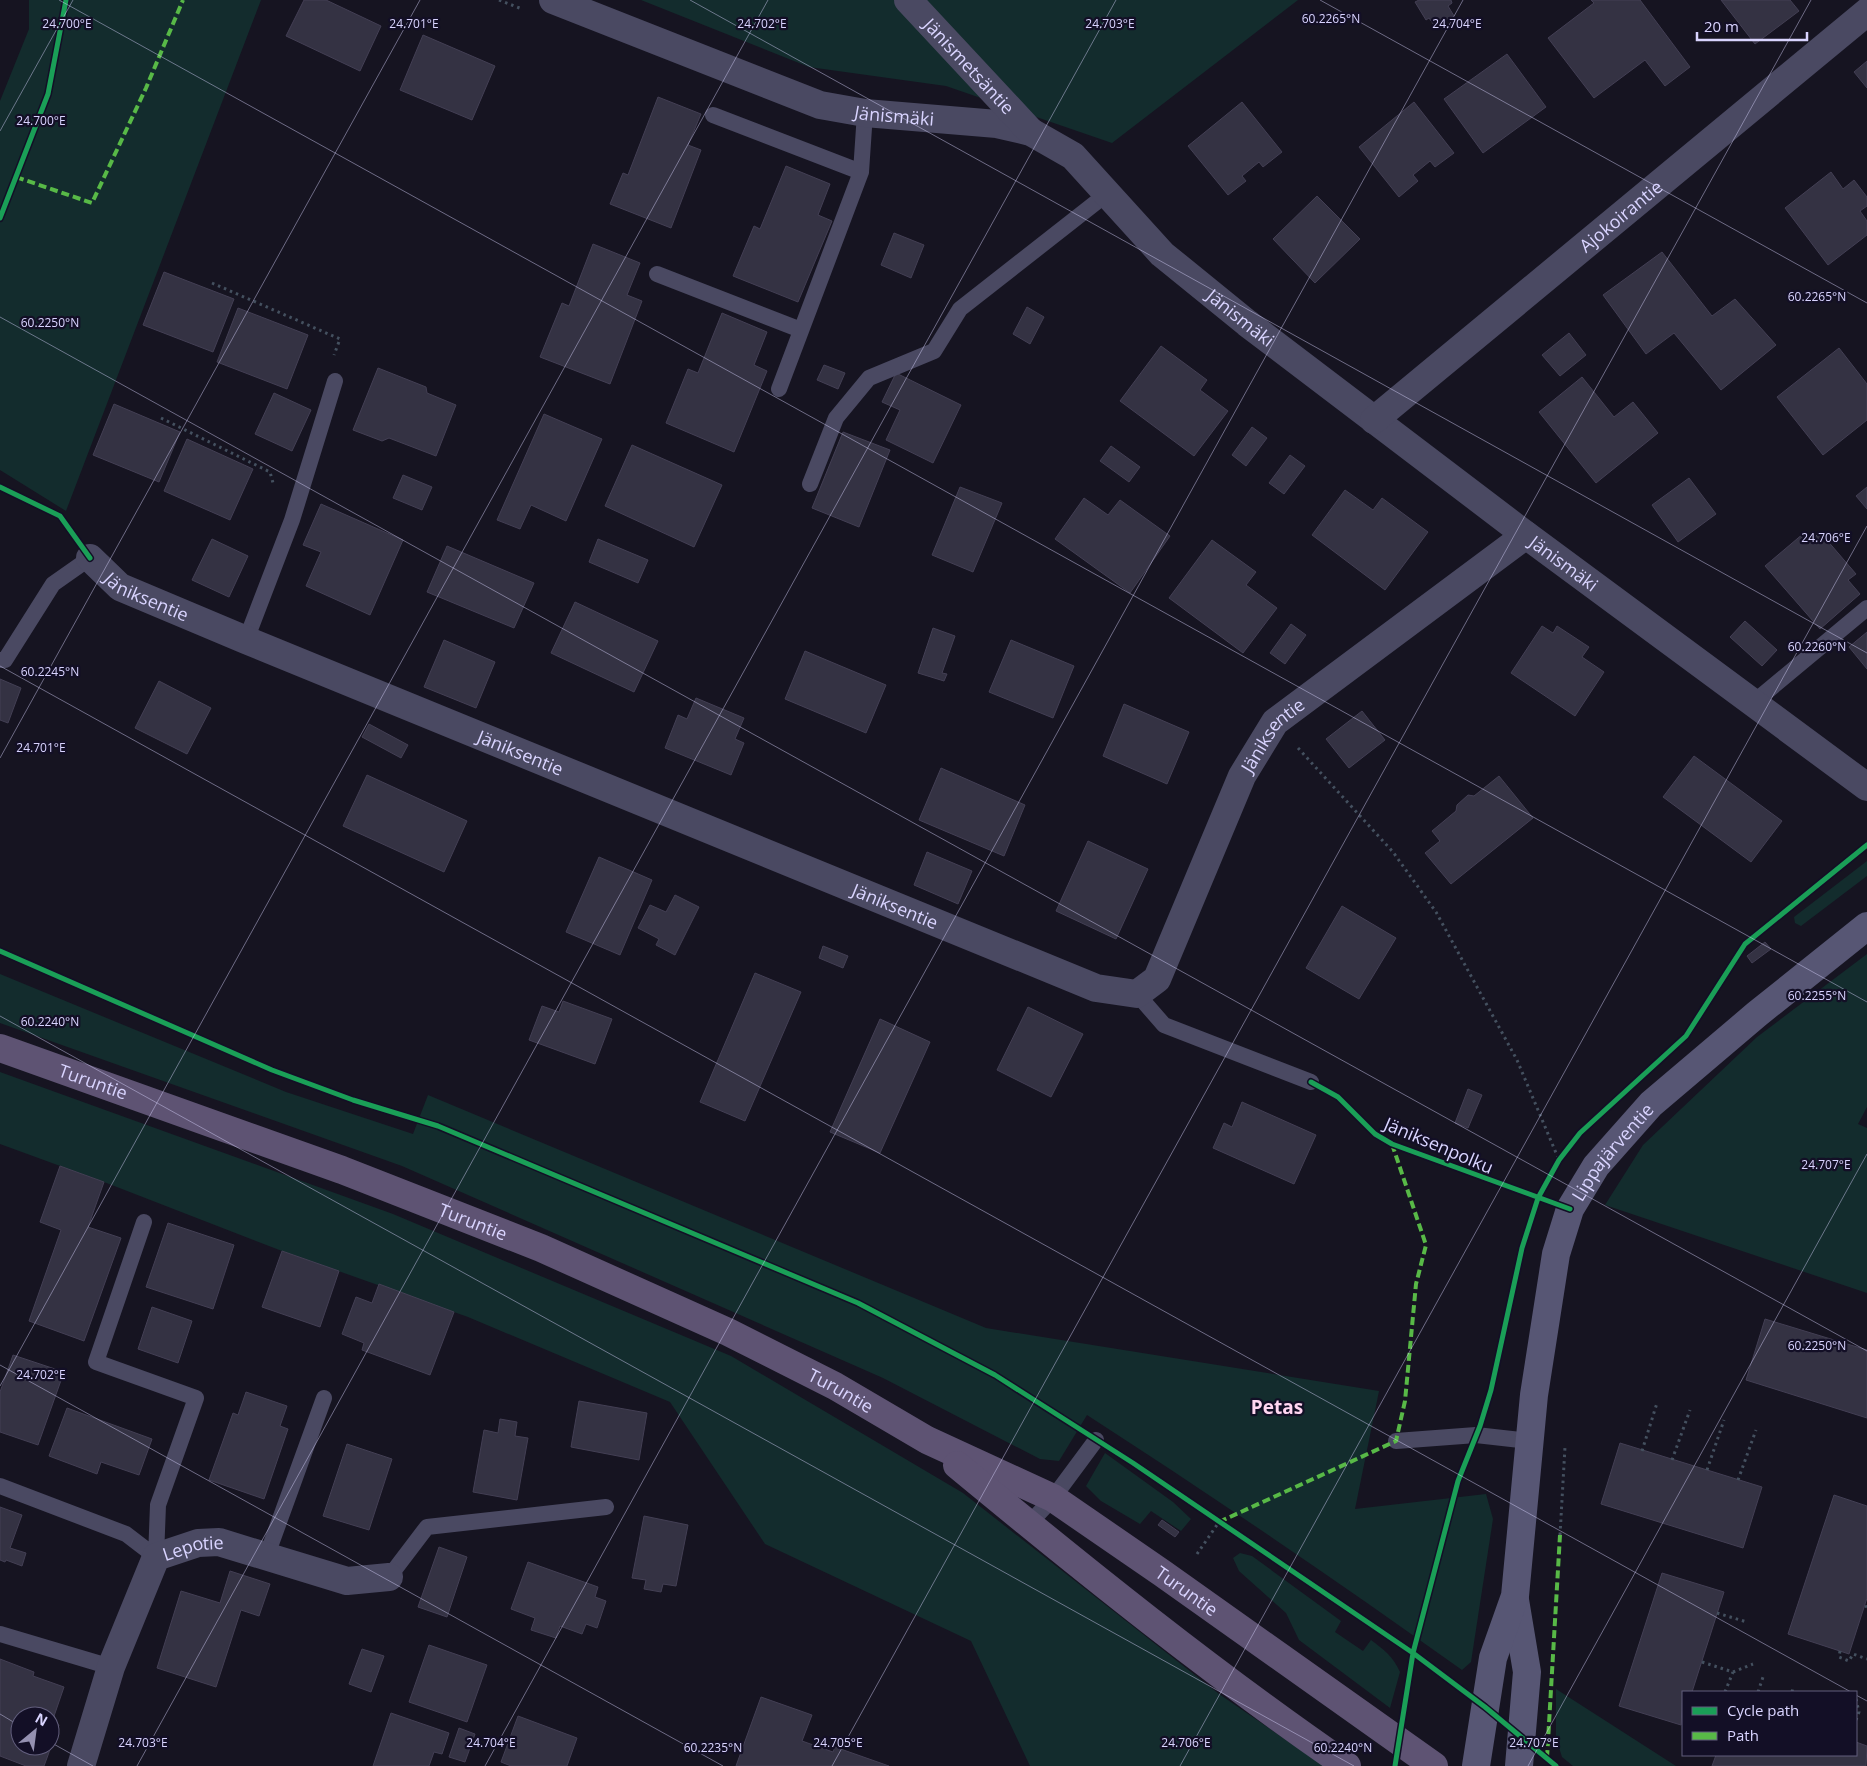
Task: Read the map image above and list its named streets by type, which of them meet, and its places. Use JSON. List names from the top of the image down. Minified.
{"streets":{"main road":["Turuntie","Lippajärventie"],"street":["Jänismetsäntie","Jänismäki","Ajokoirantie","Jäniksentie","Lepotie"],"cycle path":["Jäniksenpolku"]},"crossings":[["Jänismetsäntie","Jänismäki"],["Jänismäki","Ajokoirantie"],["Jänismäki","Jäniksentie"]],"districts":["Petas"],"legend":["Cycle path","Path"],"scale_bar":"20 m","north":"top right","coordinates":["60.2265°N","24.700°E","24.701°E","24.702°E","24.703°E","24.704°E","60.2250°N","24.706°E","60.2260°N","60.2245°N","60.2255°N","60.2240°N","24.707°E","24.705°E","60.2235°N"]}
